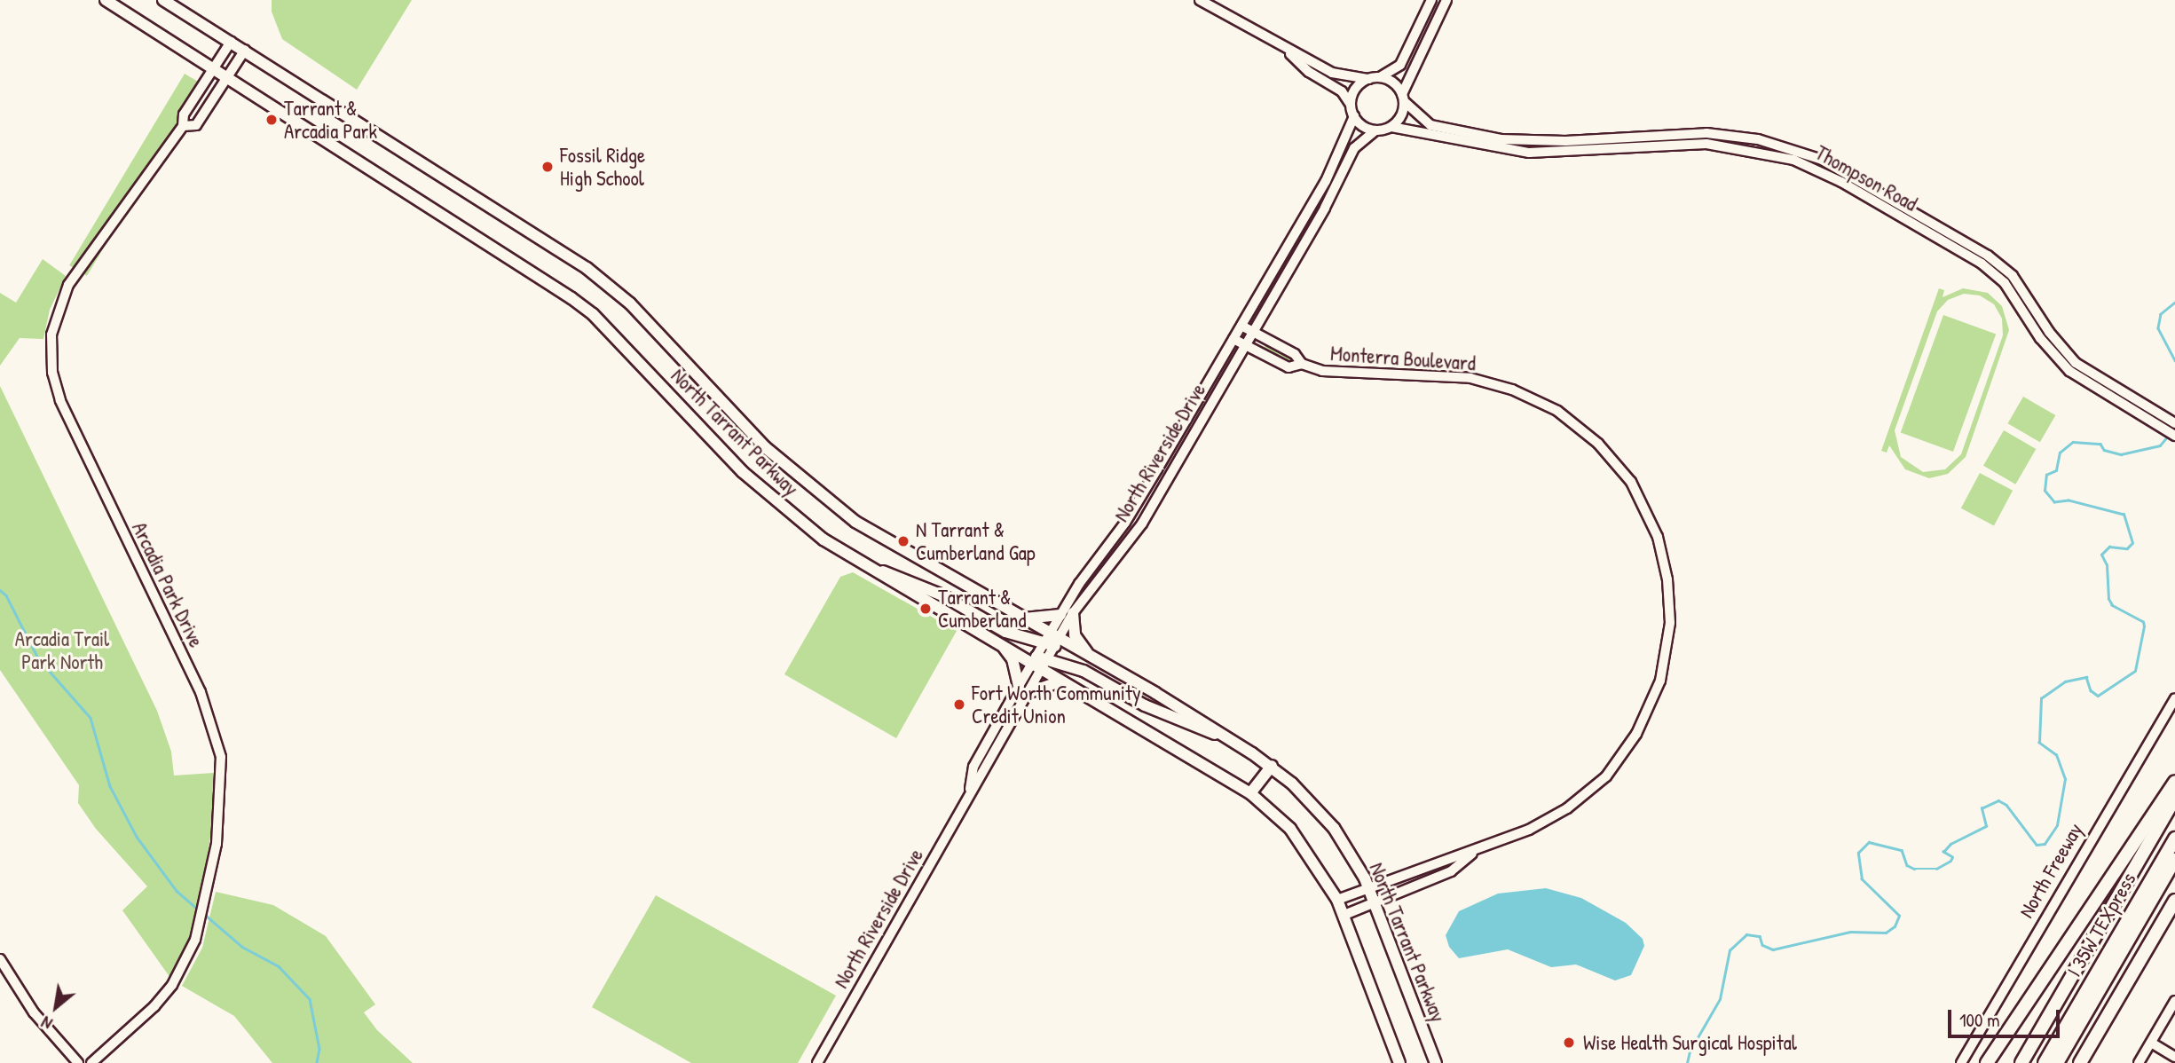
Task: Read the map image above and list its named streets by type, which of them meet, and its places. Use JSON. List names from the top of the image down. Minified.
{"streets":{"highway":["I 35W TEXpress"],"main road":["North Tarrant Parkway","North Riverside Drive","North Freeway"],"street":["Thompson Road","Monterra Boulevard","Arcadia Park Drive"]},"crossings":[["Thompson Road","North Riverside Drive"],["Monterra Boulevard","North Tarrant Parkway"],["Monterra Boulevard","North Riverside Drive"],["North Tarrant Parkway","North Riverside Drive"],["North Tarrant Parkway","Arcadia Park Drive"]],"parks":["Arcadia Trail Park North"],"places":["Tarrant & Arcadia Park","Fossil Ridge High School","N Tarrant & Cumberland Gap","Tarrant & Cumberland","Fort Worth Community Credit Union","Wise Health Surgical Hospital"],"scale_bar":"100 m","north":"bottom left"}
